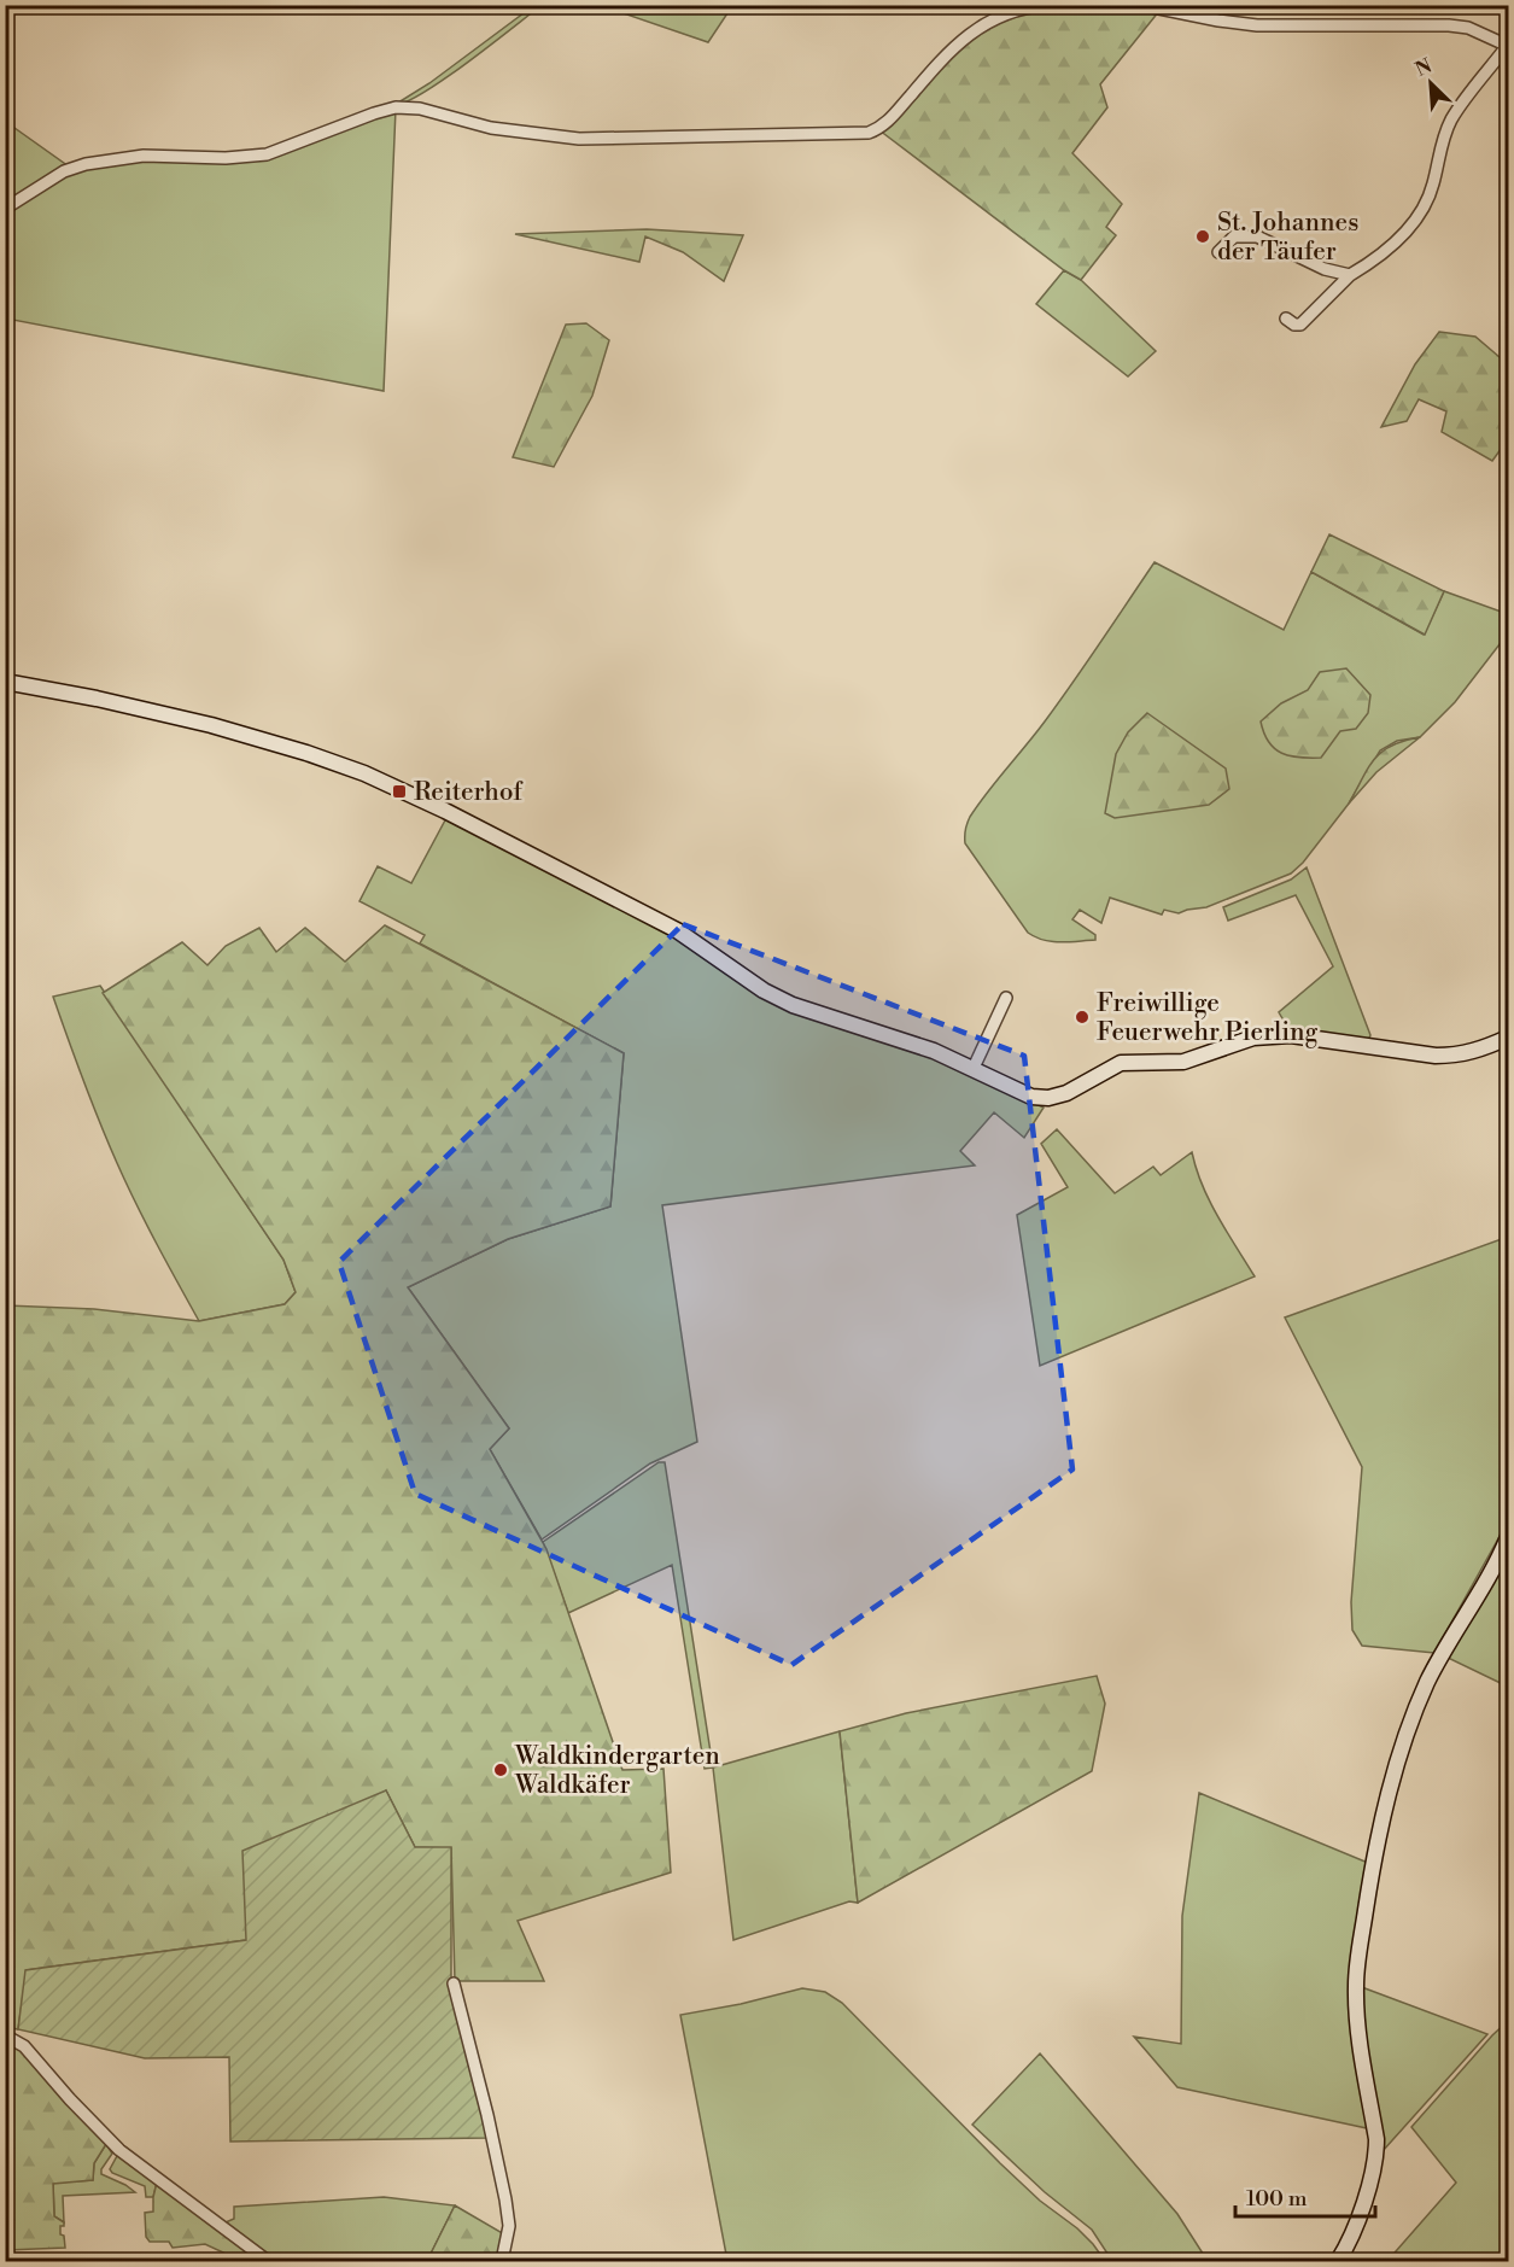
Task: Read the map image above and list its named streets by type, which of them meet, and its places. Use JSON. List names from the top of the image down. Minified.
{"places":{"other":["St. Johannes der Täufer","Freiwillige Feuerwehr Pierling","Waldkindergarten Waldkäfer"],"transit":["Reiterhof"]},"scale_bar":"100 m","north":"top left"}
